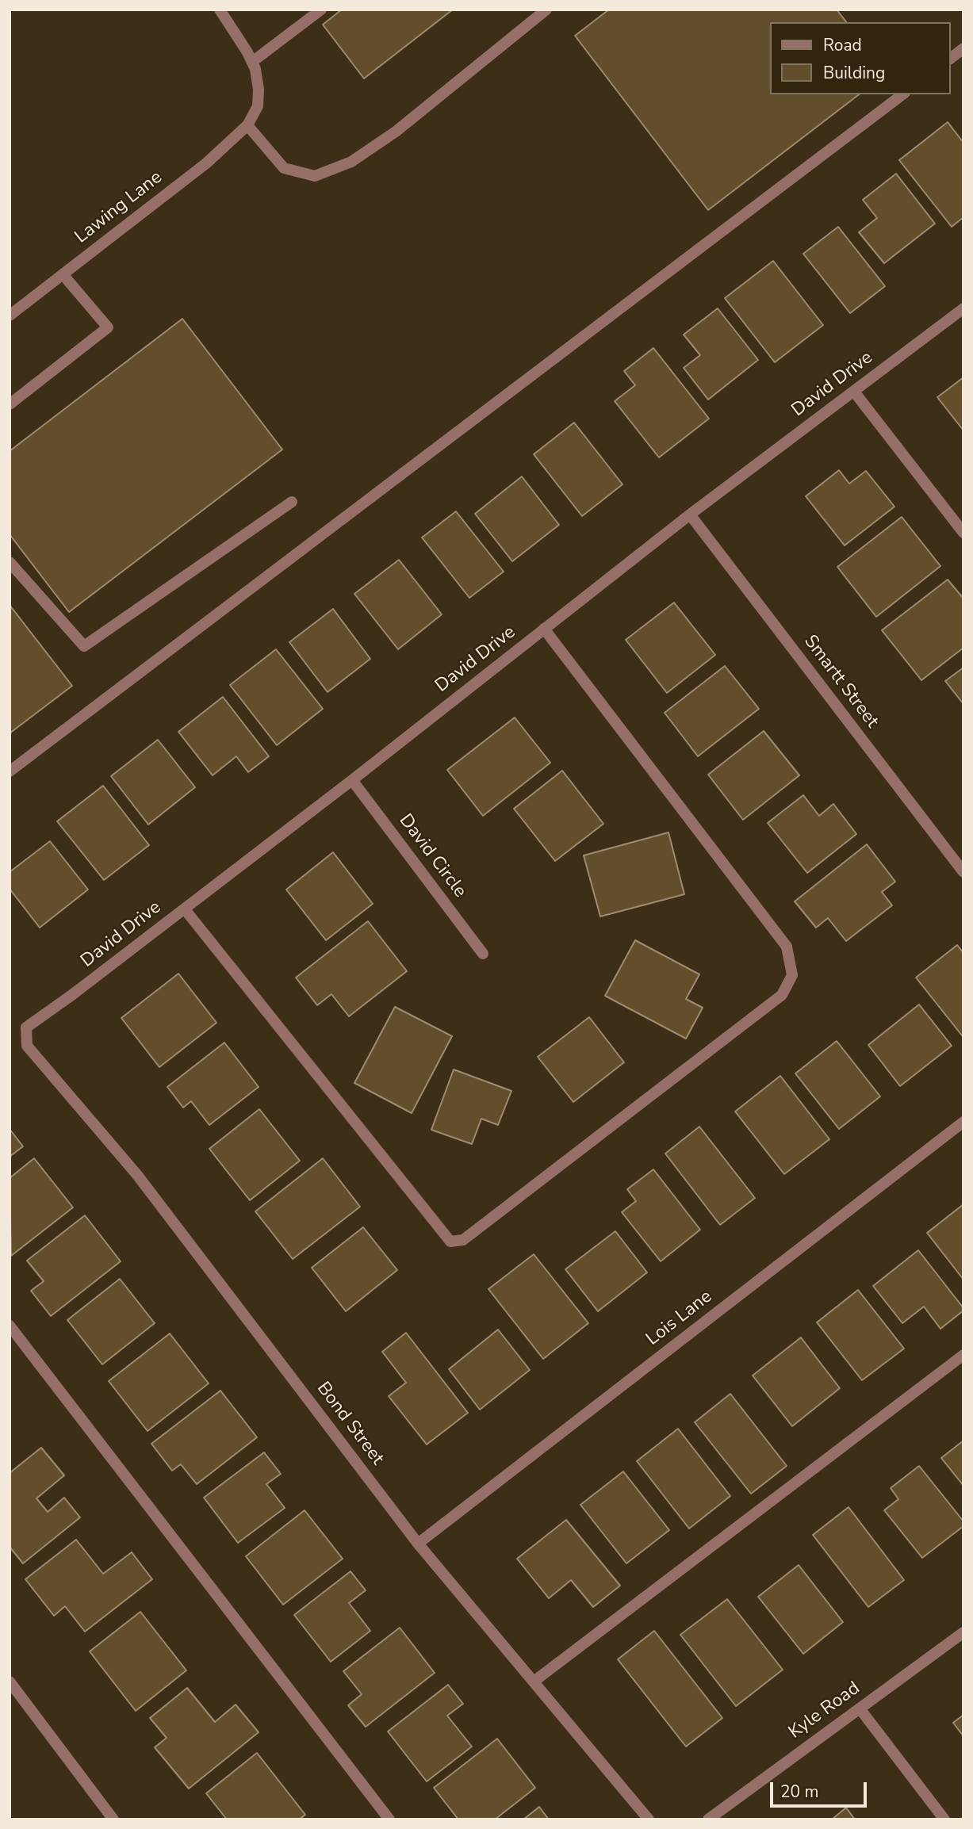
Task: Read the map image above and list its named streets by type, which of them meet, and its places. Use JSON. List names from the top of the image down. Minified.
{"streets":{"street":["Lawing Lane","David Drive","Smartt Street","David Circle","Lois Lane","Bond Street","Kyle Road"]},"crossings":[["David Drive","Smartt Street"],["David Drive","David Circle"],["David Drive","Bond Street"],["Lois Lane","Bond Street"]],"legend":["Road","Building"],"scale_bar":"20 m"}
